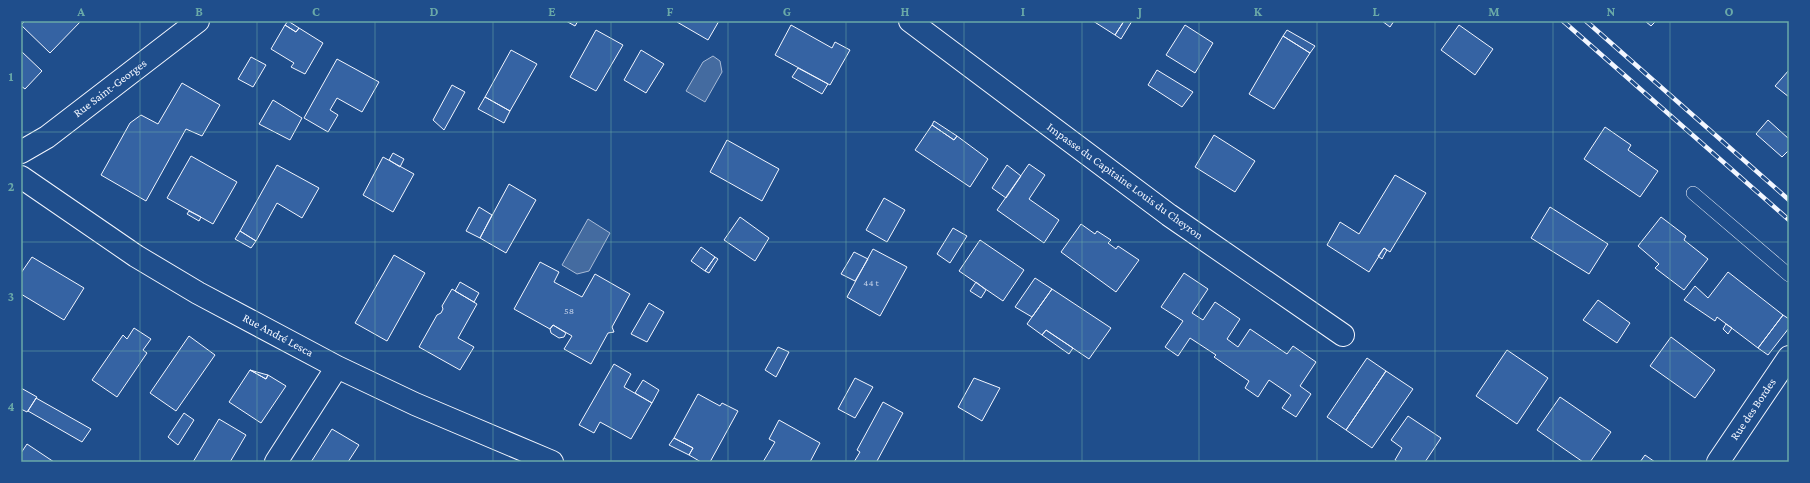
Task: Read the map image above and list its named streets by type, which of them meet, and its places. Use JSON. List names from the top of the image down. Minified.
{"streets":{"street":["Rue Saint-Georges","Impasse du Capitaine Louis du Cheyron","Rue André Lesca","Rue des Bordes"]},"house_numbers":["44 t","58"],"grid":{"columns":["A","B","C","D","E","F","G","H","I","J","K","L","M","N","O"],"rows":["1","2","3","4"]}}
